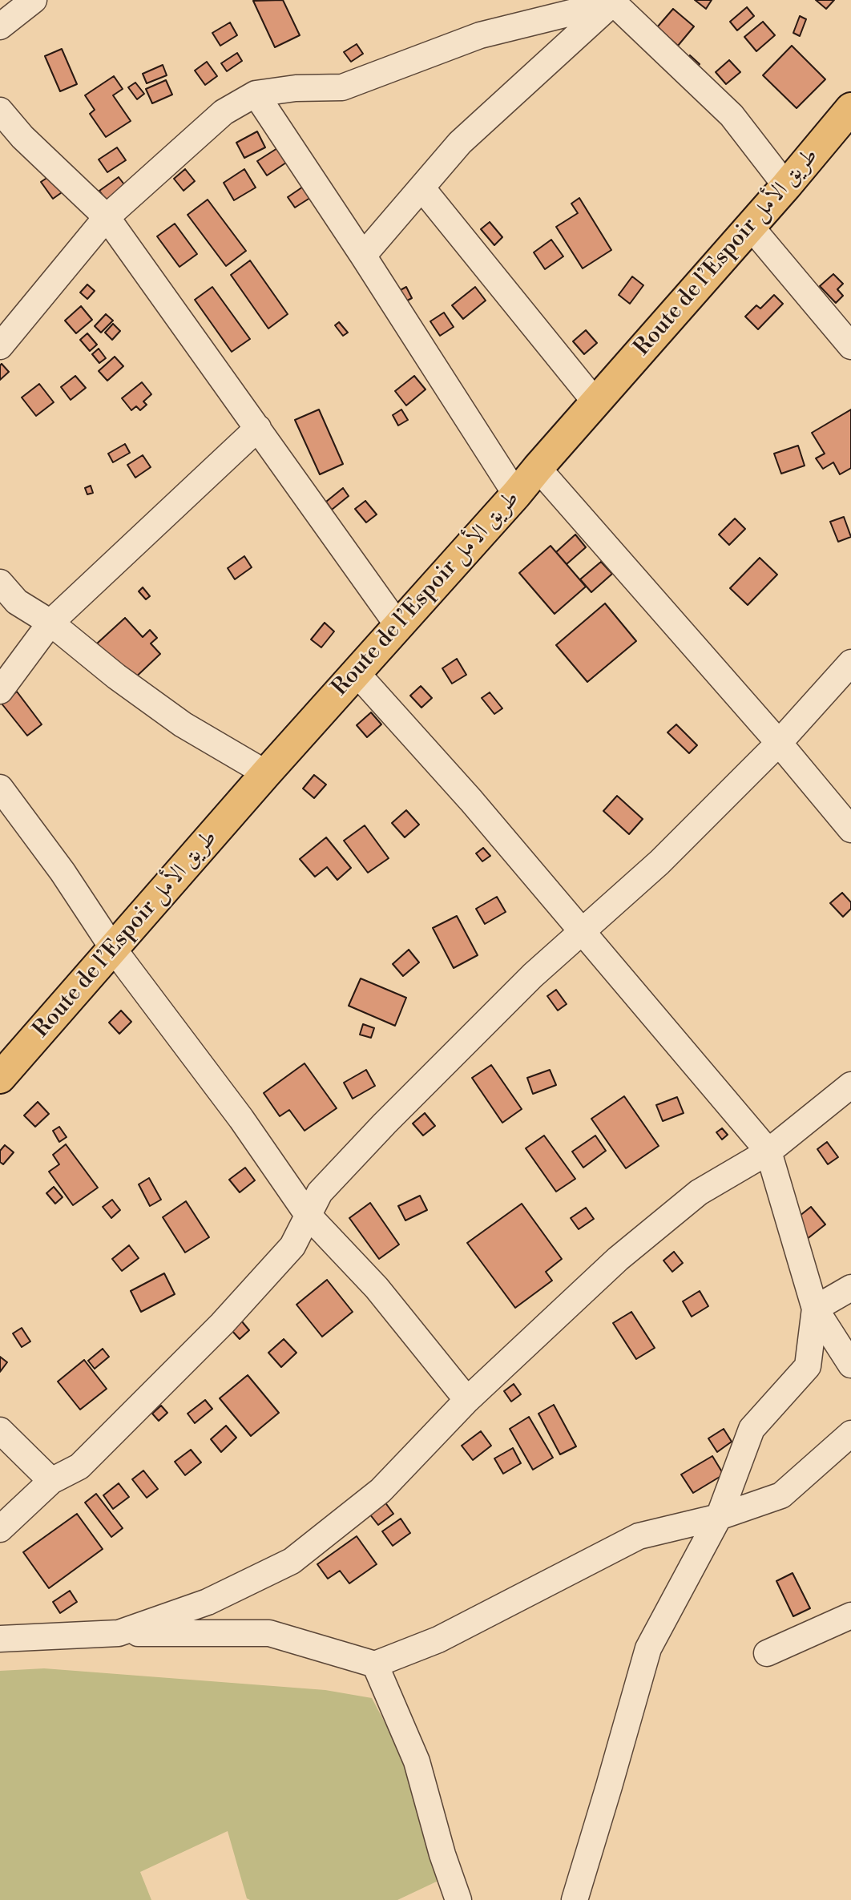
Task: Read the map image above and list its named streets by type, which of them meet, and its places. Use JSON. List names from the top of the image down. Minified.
{"streets":{"highway":["Route de l’Espoir طريق الأمل"]}}
